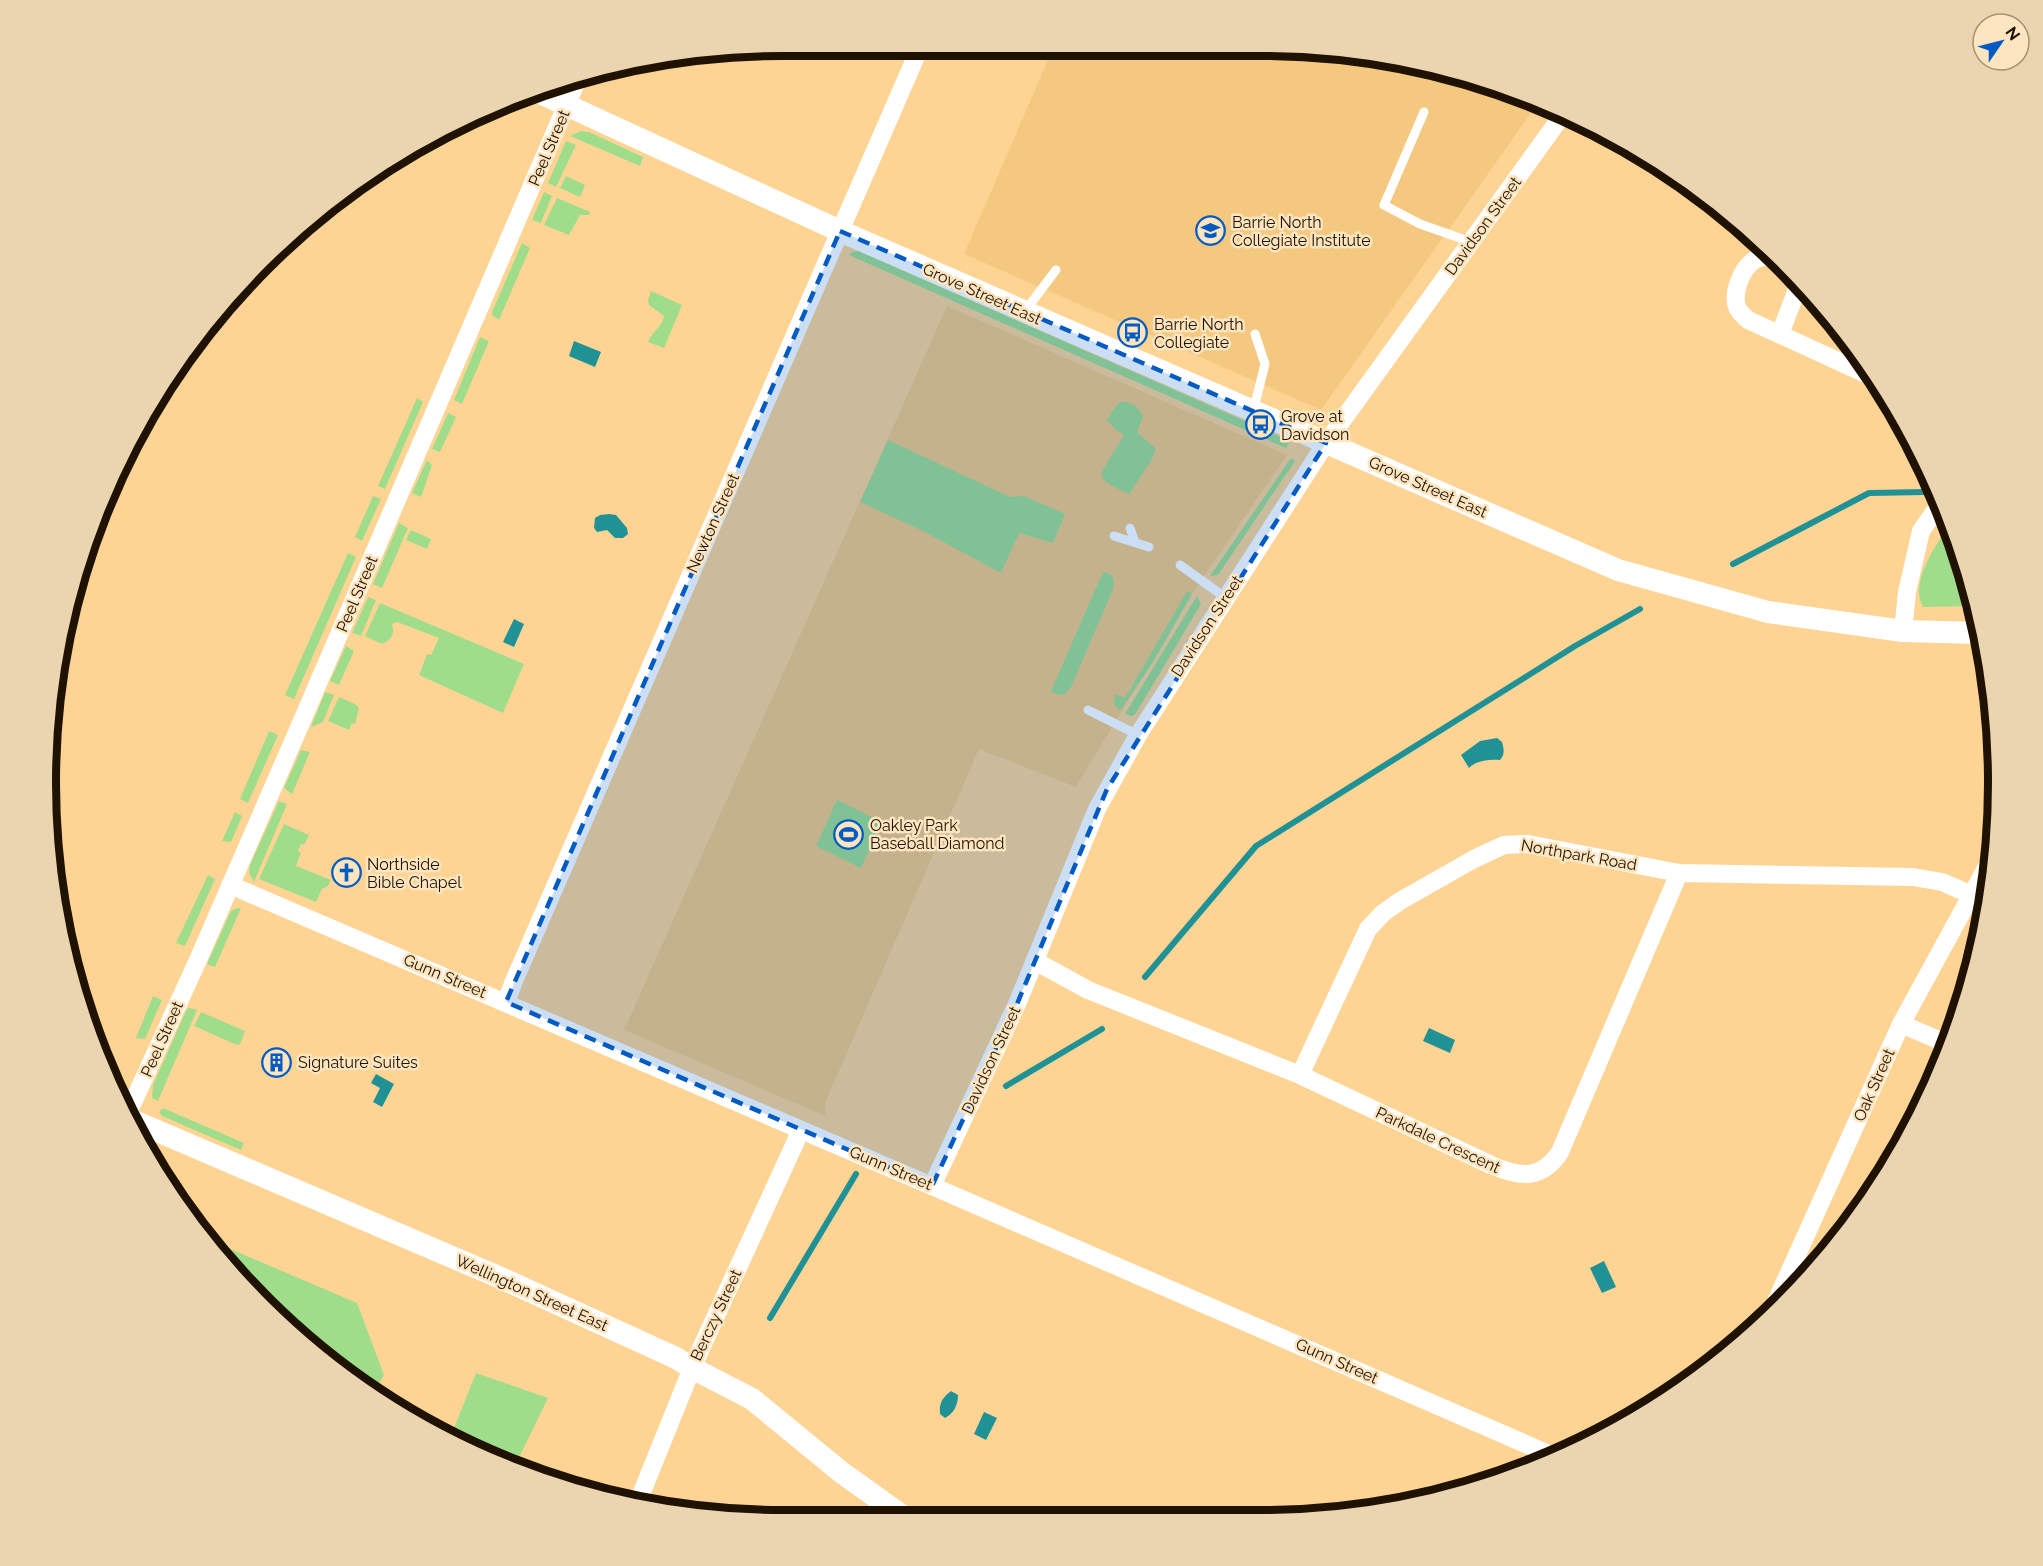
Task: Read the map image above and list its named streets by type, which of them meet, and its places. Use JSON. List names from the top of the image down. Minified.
{"streets":{"street":["Peel Street","Davidson Street","Grove Street East","Newton Street","Northpark Road","Gunn Street","Oak Street","Parkdale Crescent","Wellington Street East","Berczy Street"]},"crossings":[["Peel Street","Grove Street East"],["Peel Street","Gunn Street"],["Davidson Street","Grove Street East"],["Davidson Street","Gunn Street"],["Davidson Street","Parkdale Crescent"],["Grove Street East","Newton Street"],["Newton Street","Gunn Street"],["Northpark Road","Oak Street"],["Northpark Road","Parkdale Crescent"],["Gunn Street","Berczy Street"],["Wellington Street East","Berczy Street"]],"places":{"school or university":["Barrie North Collegiate Institute"],"bus stop":["Barrie North Collegiate","Grove at Davidson"],"sports":["Oakley Park Baseball Diamond"],"church":["Northside Bible Chapel"],"building":["Signature Suites"]},"north":"top right"}
